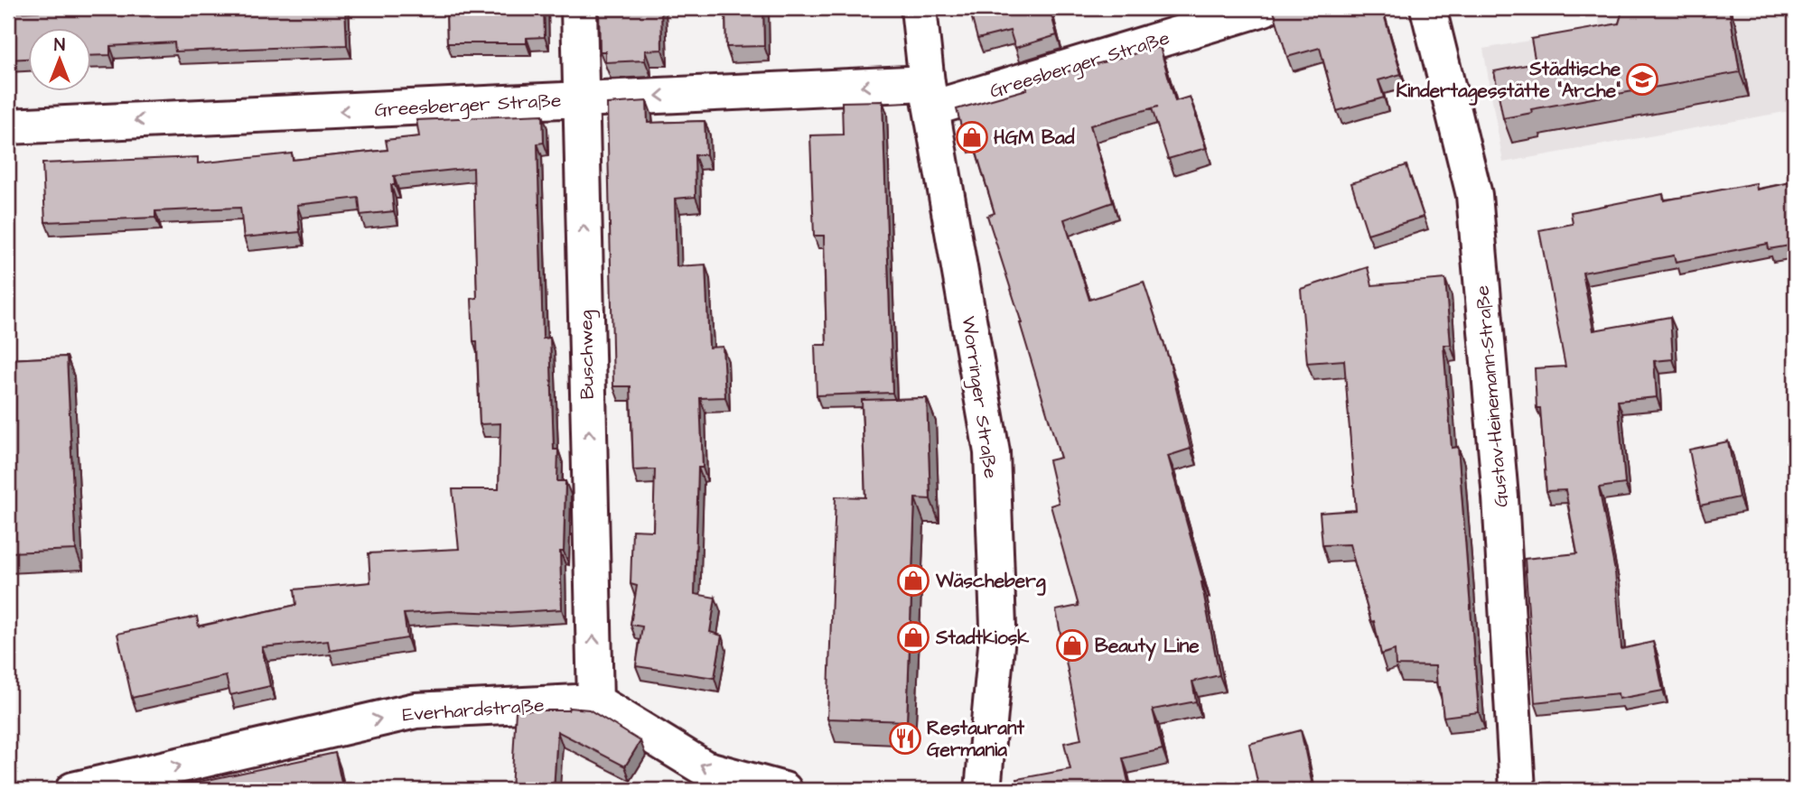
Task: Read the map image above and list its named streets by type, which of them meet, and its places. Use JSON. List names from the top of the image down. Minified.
{"streets":{"street":["Greesberger Straße","Buschweg","Gustav-Heinemann-Straße","Worringer Straße","Everhardstraße"]},"crossings":[["Greesberger Straße","Buschweg"],["Greesberger Straße","Worringer Straße"],["Buschweg","Everhardstraße"]],"one_way":["Greesberger Straße","Buschweg","Everhardstraße"],"places":{"school or university":["Städtische Kindertagesstätte \"Arche\""],"shop":["HGM Bad","Wäscheberg","Stadtkiosk","Beauty Line"],"restaurant":["Restaurant Germania"]},"north":"top"}
